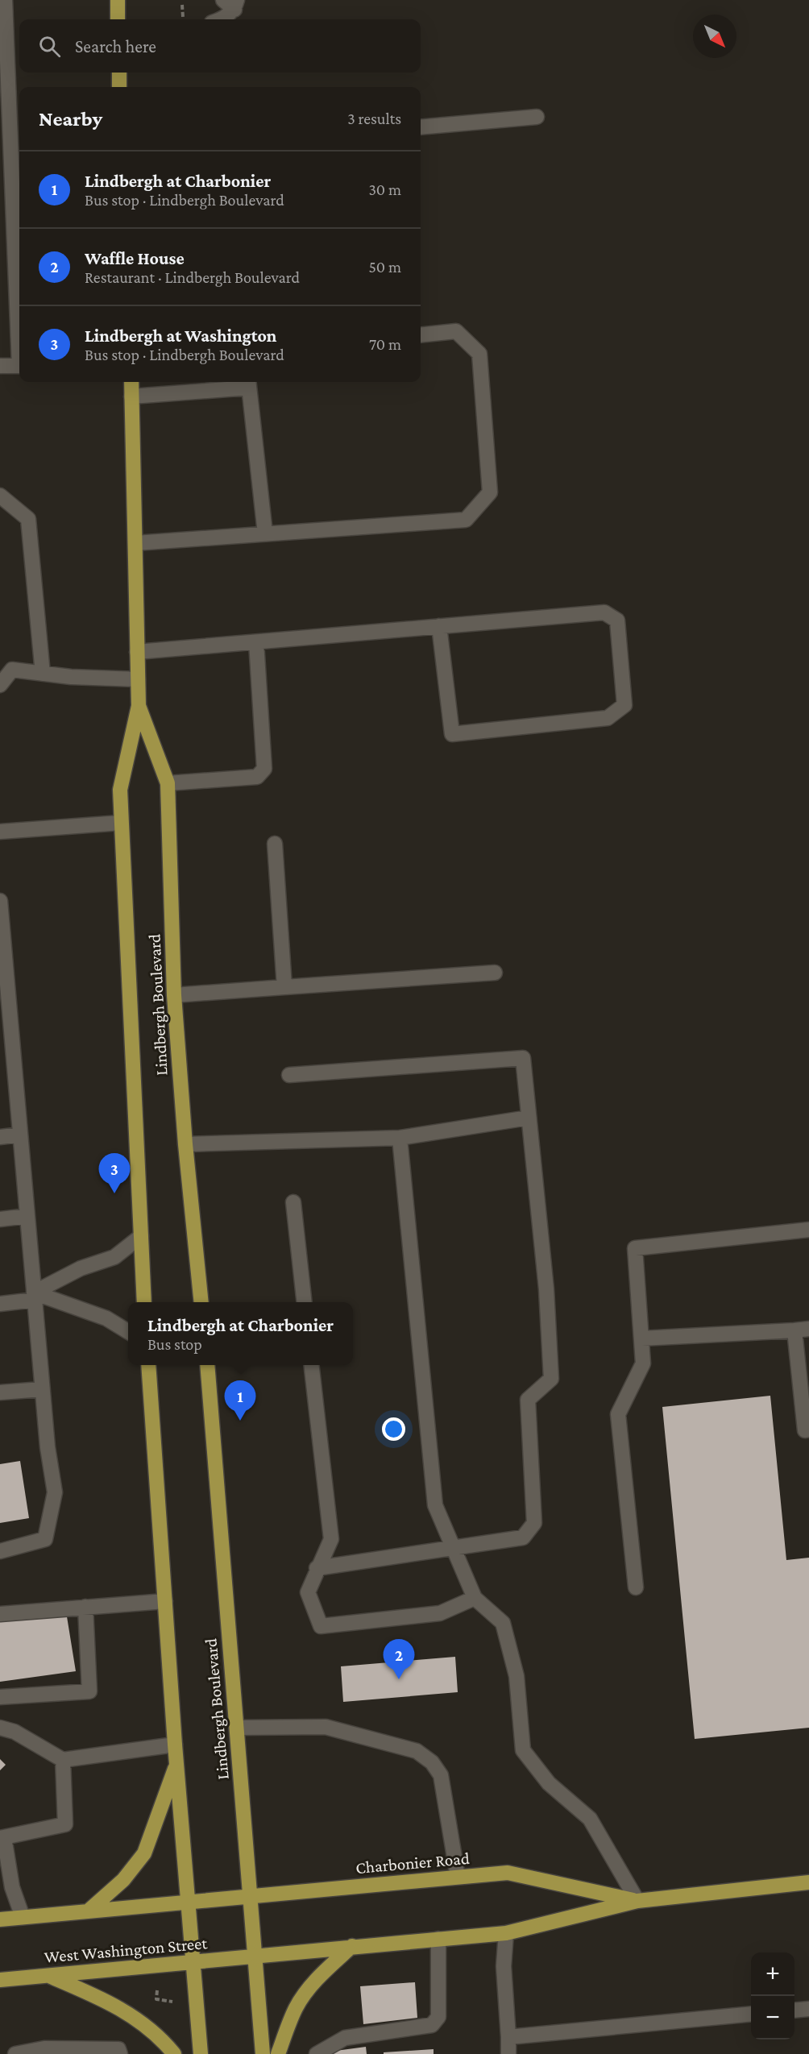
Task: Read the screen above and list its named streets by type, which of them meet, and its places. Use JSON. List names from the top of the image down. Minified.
{"streets":{"main road":["Lindbergh Boulevard","Charbonier Road","West Washington Street"]},"crossings":[["Lindbergh Boulevard","Charbonier Road"],["Lindbergh Boulevard","West Washington Street"],["Charbonier Road","West Washington Street"]],"north":"bottom right","page":{"search":"Search here","heading":["Nearby","3 results"],"list":[{"mark":"1","name":"Lindbergh at Charbonier","note":"Bus stop · Lindbergh Boulevard","value":"30 m"},{"mark":"2","name":"Waffle House","note":"Restaurant · Lindbergh Boulevard","value":"50 m"},{"mark":"3","name":"Lindbergh at Washington","note":"Bus stop · Lindbergh Boulevard","value":"70 m"}],"pins":["3","1","2"],"popup":["Lindbergh at Charbonier","Bus stop"],"map_buttons":["+","−"]}}
